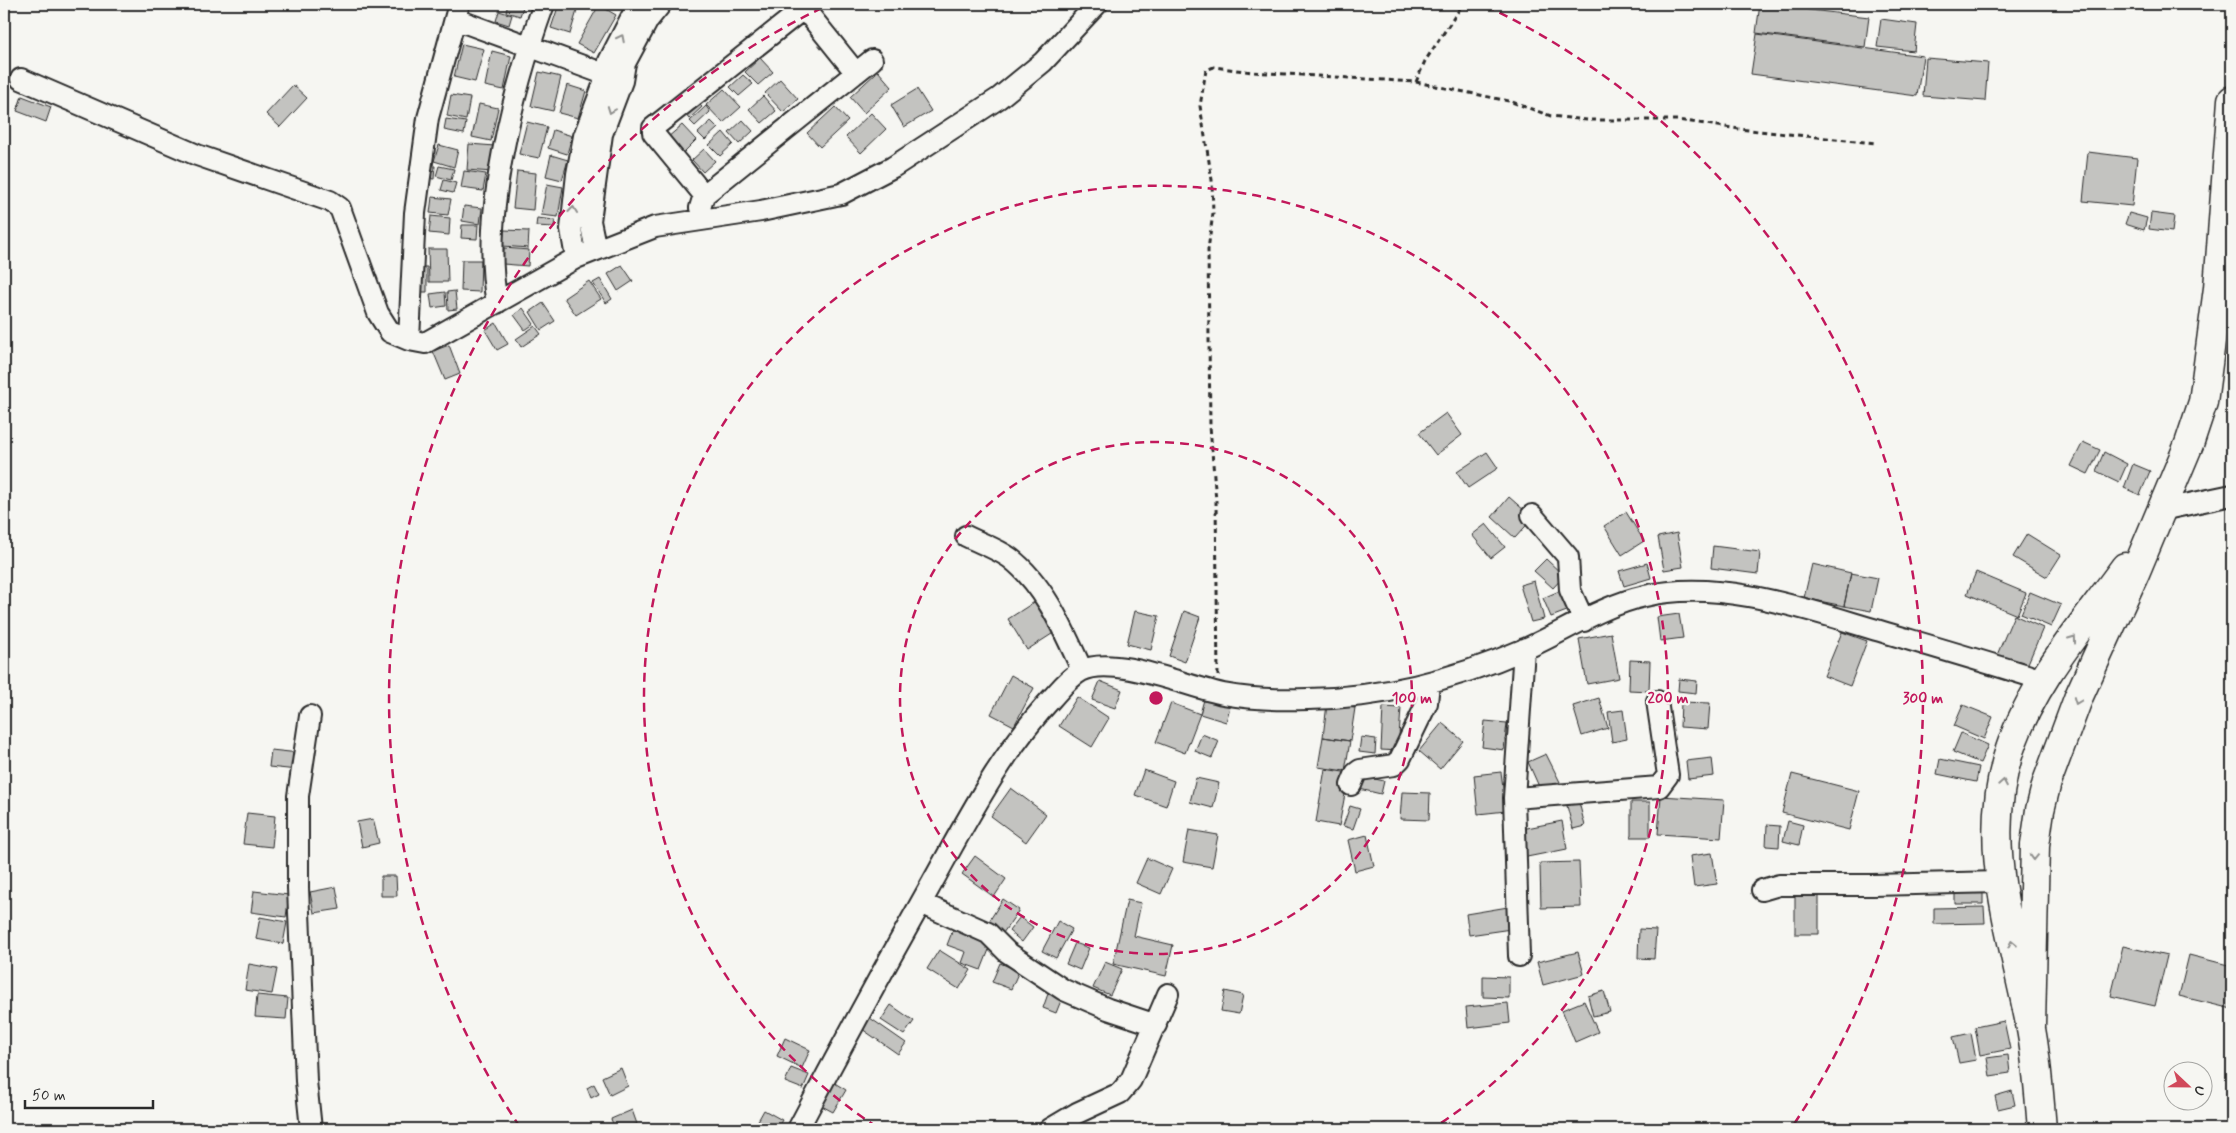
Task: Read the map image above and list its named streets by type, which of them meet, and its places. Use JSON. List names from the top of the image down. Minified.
{"scale_bar":"50 m","north":"right","rings":["100 m","200 m","300 m"]}
